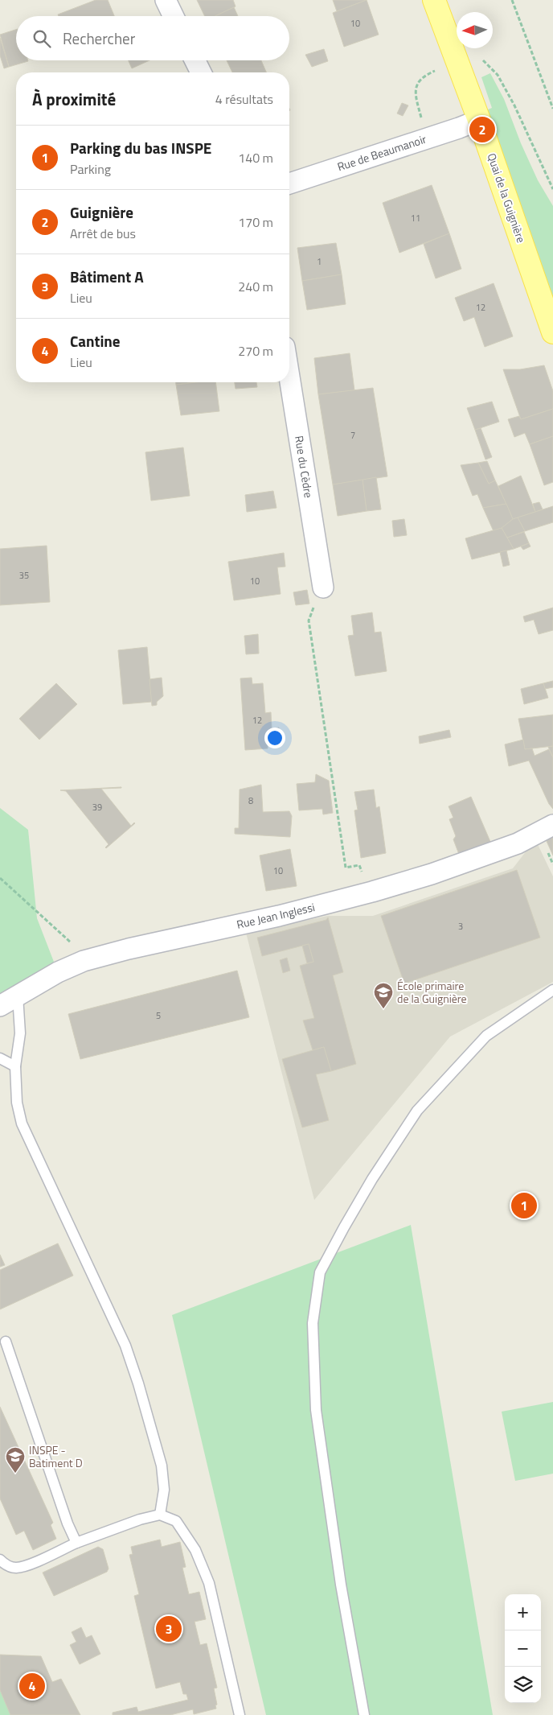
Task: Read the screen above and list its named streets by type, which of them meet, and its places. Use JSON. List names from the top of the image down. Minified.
{"streets":{"main road":["Quai de la Guignière"],"street":["Rue de Beaumanoir","Rue du Cèdre","Rue Jean Inglessi"]},"crossings":[["Rue de Beaumanoir","Quai de la Guignière"]],"places":{"school or university":["École primaire de la Guignière","INSPE - Batiment D"]},"house_numbers":["10","11","1","12","7","35","10","12","8","39","10","3","5"],"north":"left","page":{"search":"Rechercher","heading":["À proximité","4 résultats"],"pins":["2","1","3","4"],"list":[{"mark":"1","name":"Parking du bas INSPE","note":"Parking","value":"140 m"},{"mark":"2","name":"Guignière","note":"Arrêt de bus","value":"170 m"},{"mark":"3","name":"Bâtiment A","note":"Lieu","value":"240 m"},{"mark":"4","name":"Cantine","note":"Lieu","value":"270 m"}],"map_buttons":["+","−"]}}
